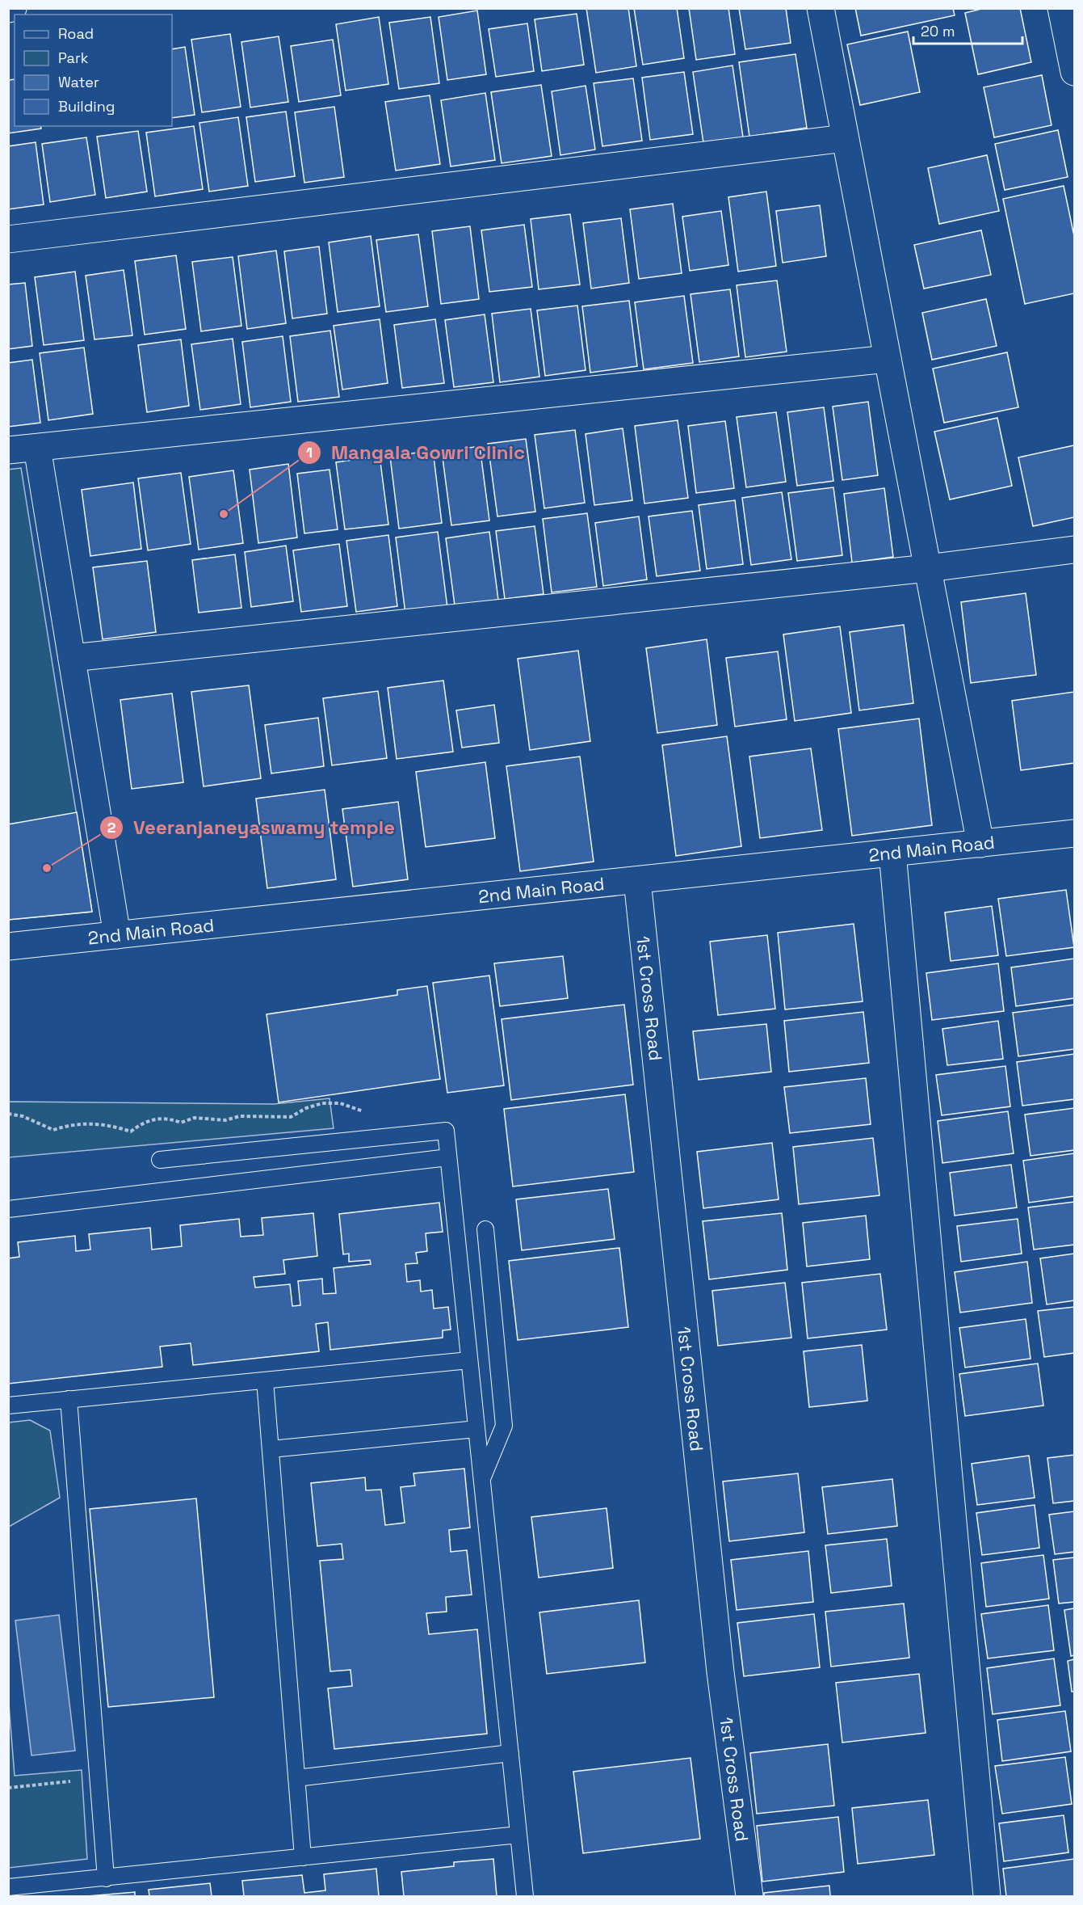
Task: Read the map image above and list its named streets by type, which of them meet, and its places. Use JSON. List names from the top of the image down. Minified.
{"streets":{"street":["2nd Main Road","1st Cross Road"]},"crossings":[["2nd Main Road","1st Cross Road"]],"places":["Mangala Gowri Clinic","Veeranjaneyaswamy temple"],"legend":["Road","Park","Water","Building"],"scale_bar":"20 m"}
